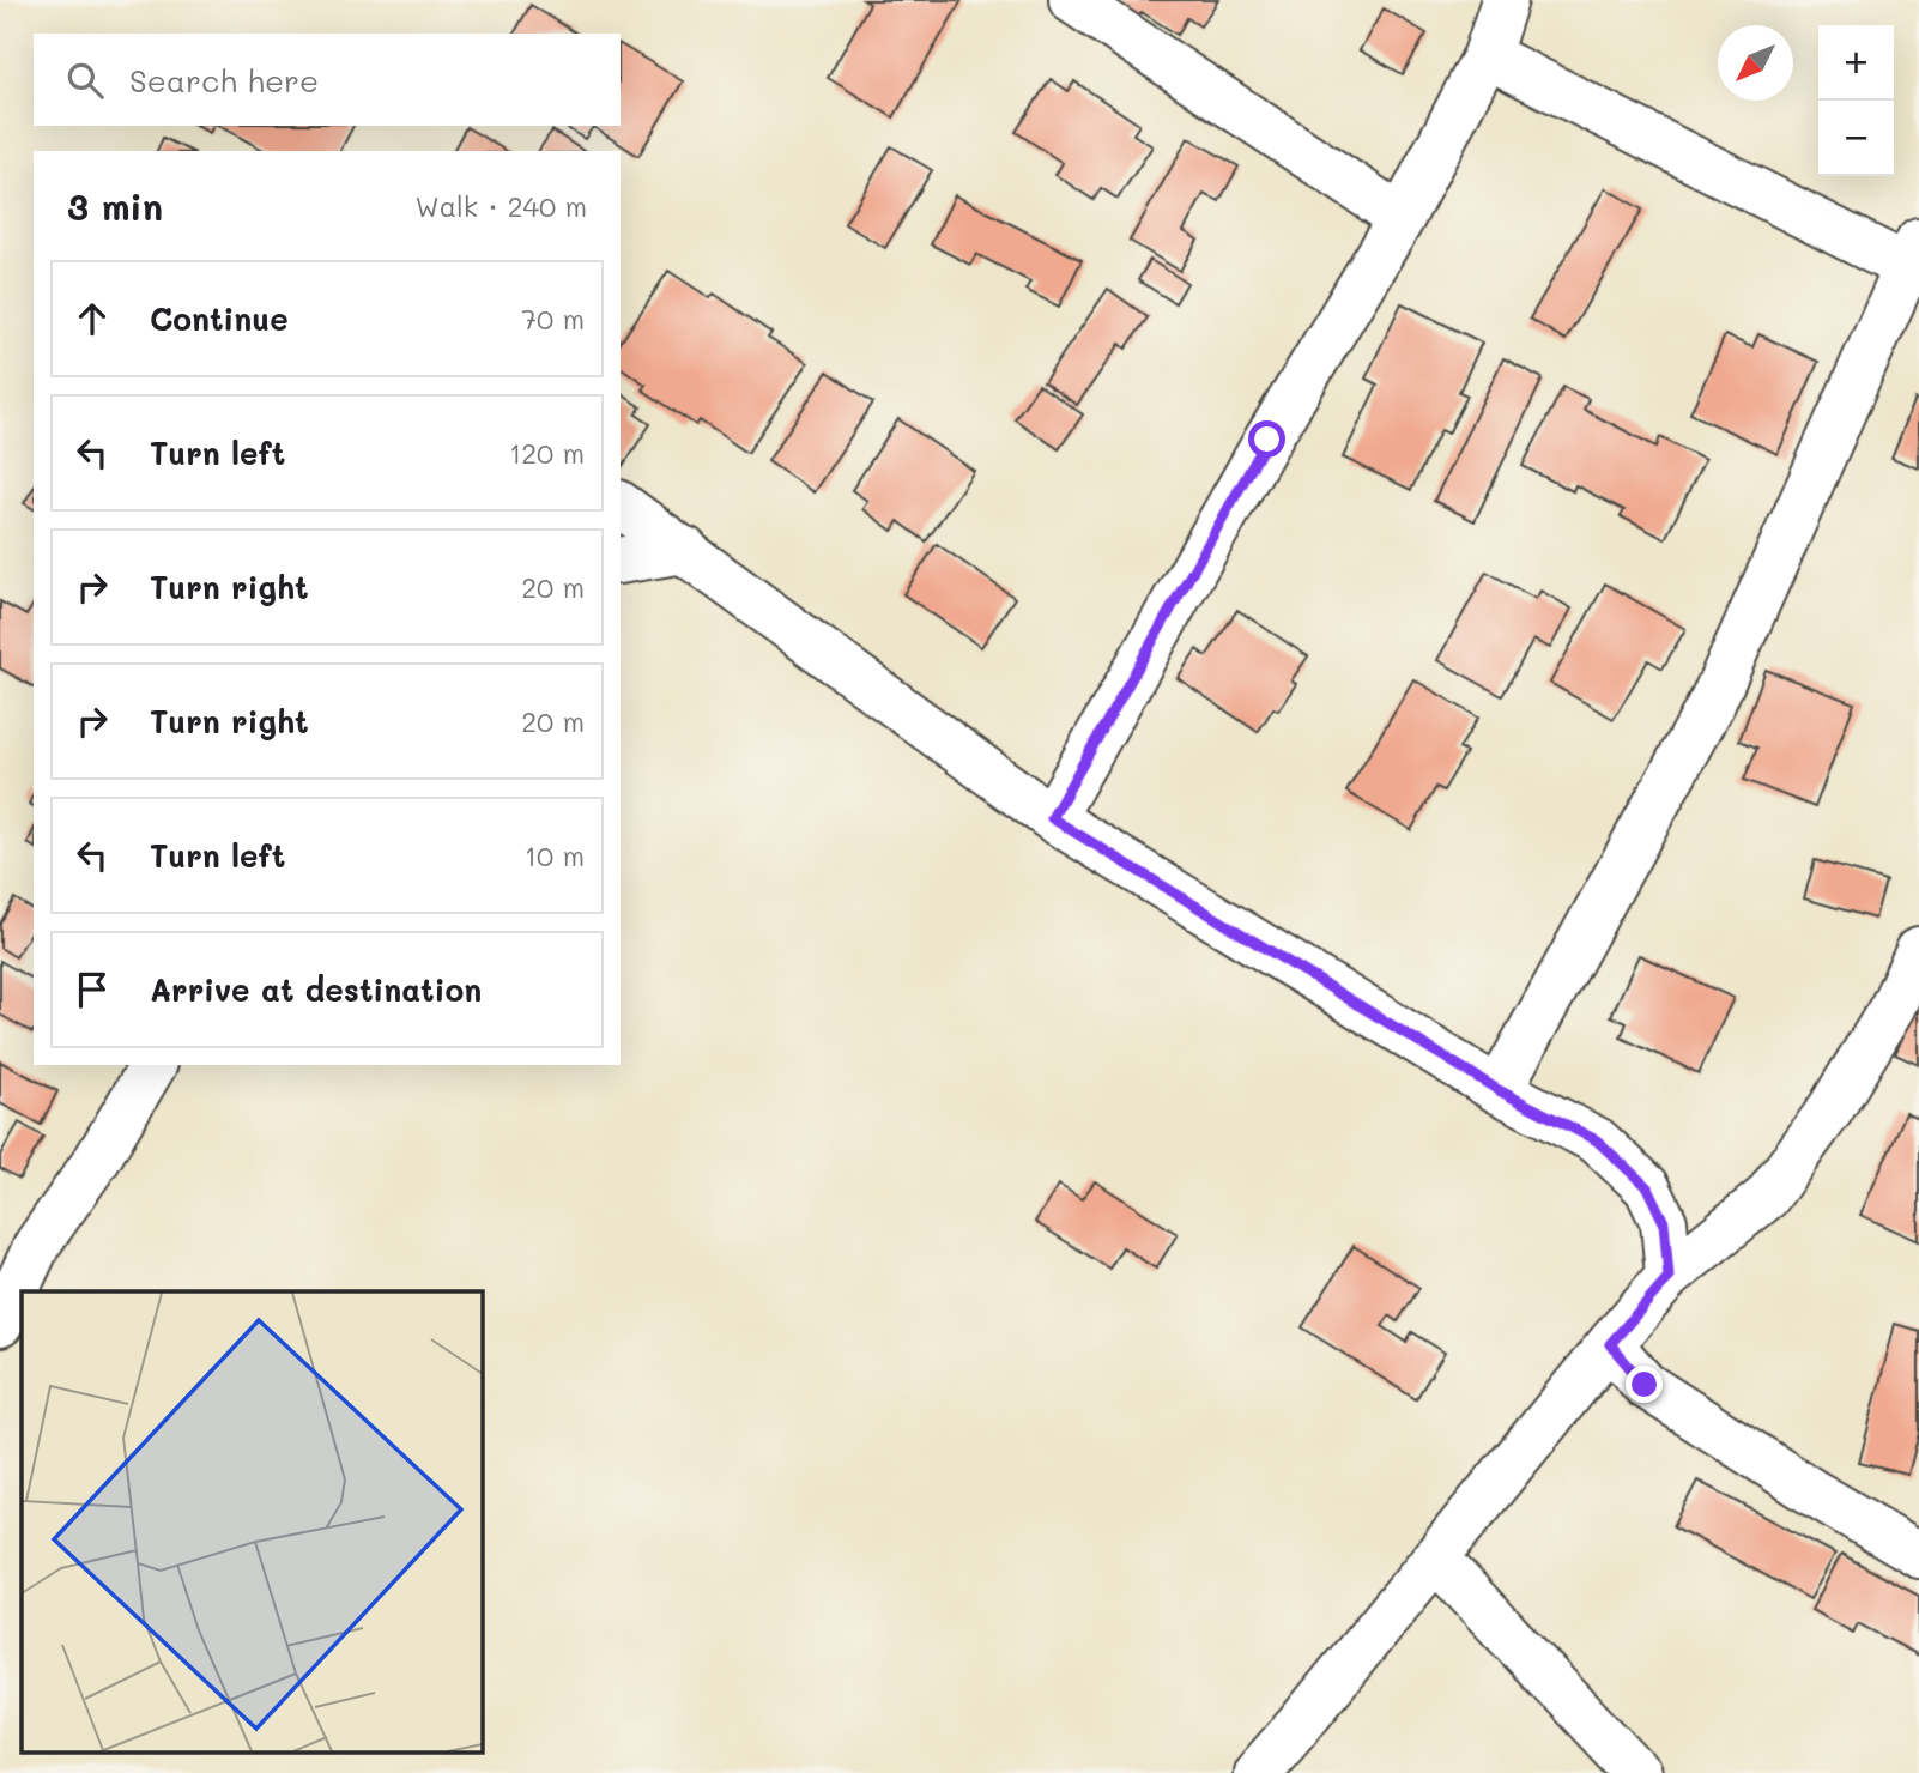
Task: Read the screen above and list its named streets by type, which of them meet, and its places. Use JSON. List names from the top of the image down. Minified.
{"north":"bottom left","page":{"map_buttons":["+","−"],"search":"Search here","heading":["3 min","Walk · 240 m"],"list":[["Continue","70 m"],["Turn left","120 m"],["Turn right","20 m"],["Turn right","20 m"],["Turn left","10 m"],"Arrive at destination"]}}
